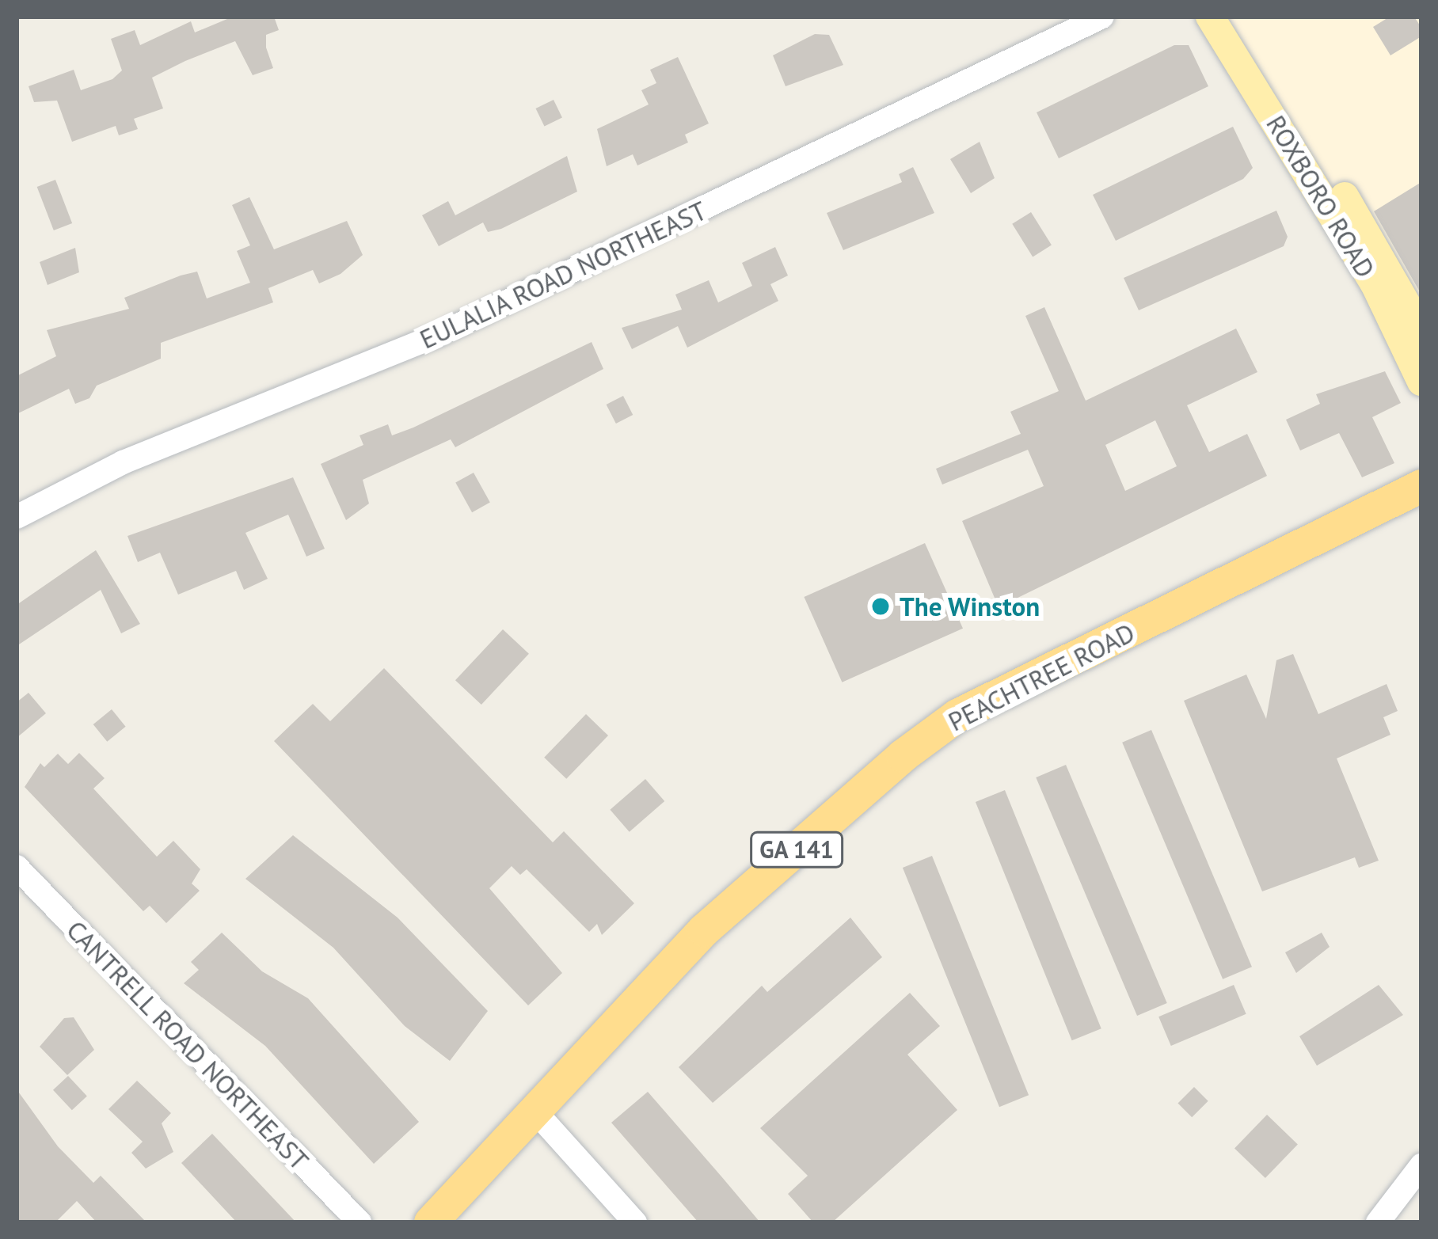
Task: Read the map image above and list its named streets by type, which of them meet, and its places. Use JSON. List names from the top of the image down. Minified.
{"streets":{"highway":["PEACHTREE ROAD","GA 141"],"main road":["ROXBORO ROAD"],"street":["EULALIA ROAD NORTHEAST","CANTRELL ROAD NORTHEAST"]},"places":["The Winston"]}
